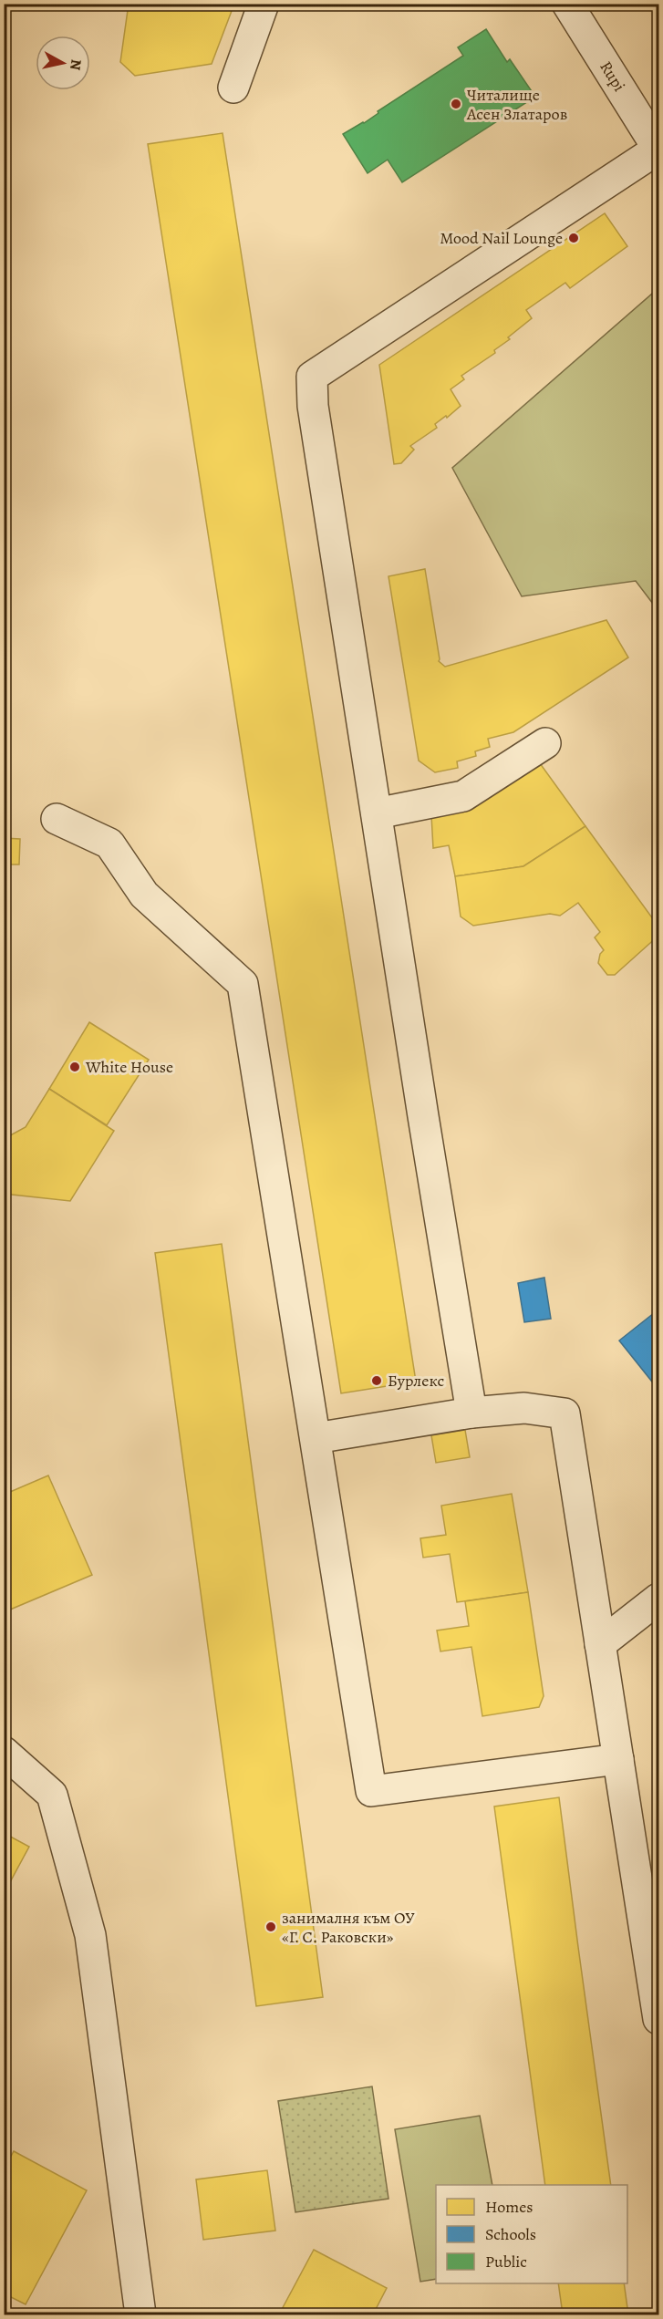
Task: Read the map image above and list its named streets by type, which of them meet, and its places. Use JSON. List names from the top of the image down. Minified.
{"streets":{"street":["Rupi"]},"places":["Читалище Асен Златаров","Mood Nail Lounge","White House","Бурлекс","занималня към ОУ «Г. С. Раковски»"],"legend":["Homes","Schools","Public"],"north":"right"}
